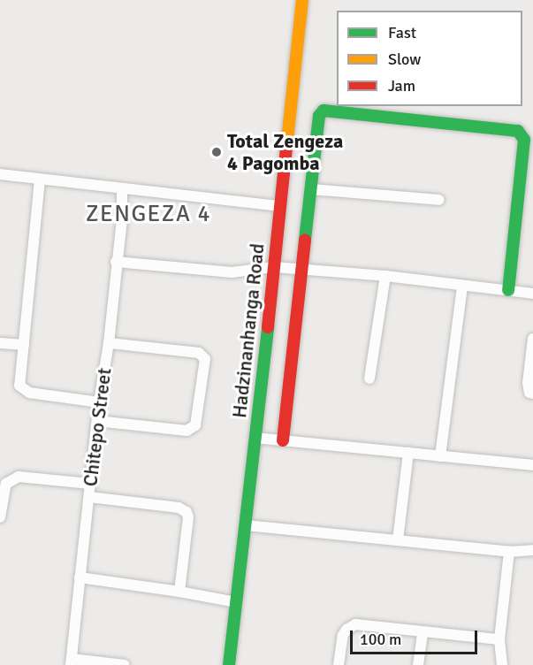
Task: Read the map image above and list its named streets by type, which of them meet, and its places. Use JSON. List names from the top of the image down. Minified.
{"streets":{"street":["Hadzinanhanga Road","Chitepo Street"]},"districts":["ZENGEZA 4"],"places":["Total Zengeza 4 Pagomba"],"legend":["Fast","Slow","Jam"],"scale_bar":"100 m"}
